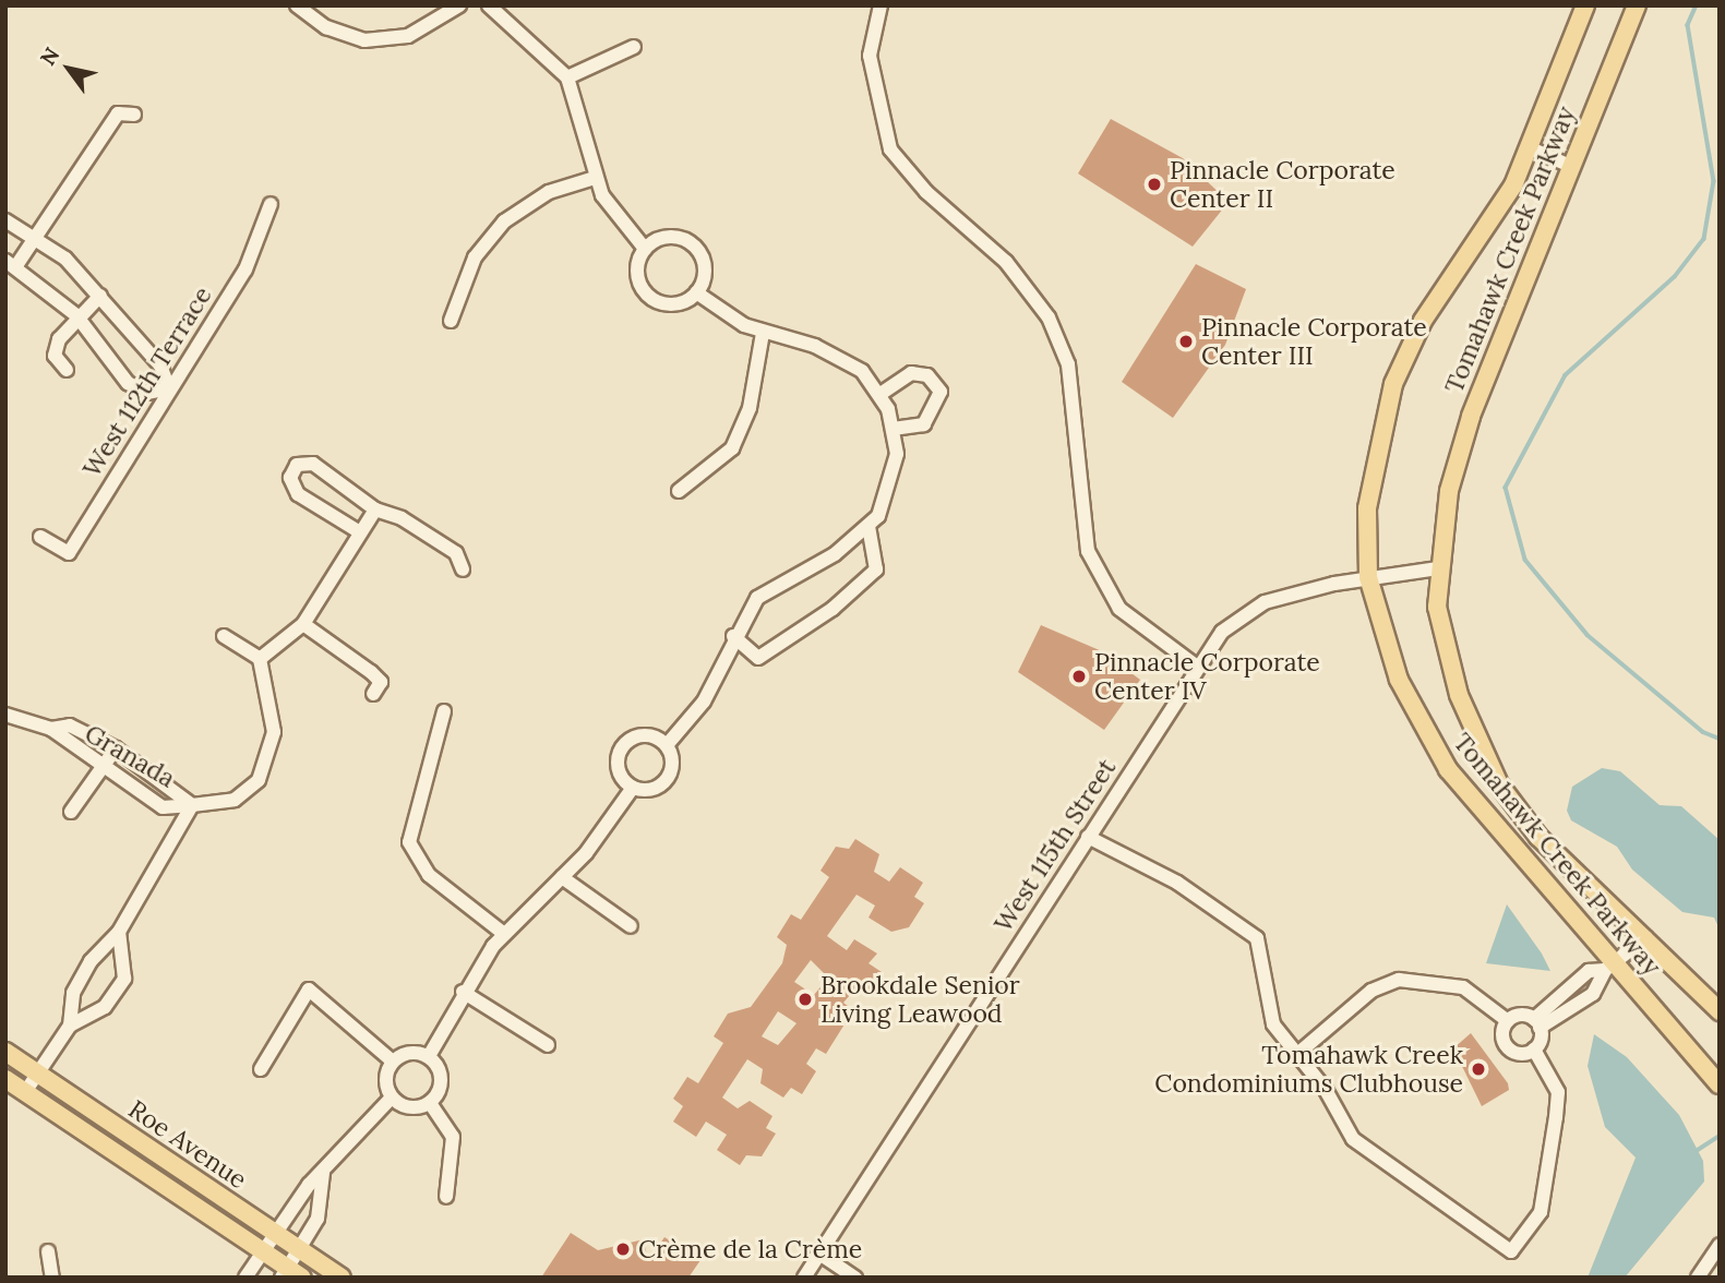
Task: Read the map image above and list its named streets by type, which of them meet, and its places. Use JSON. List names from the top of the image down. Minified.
{"streets":{"main road":["Tomahawk Creek Parkway","Roe Avenue"],"street":["West 112th Terrace","Granada","West 115th Street"]},"crossings":[["Tomahawk Creek Parkway","West 115th Street"]],"places":["Pinnacle Corporate Center II","Pinnacle Corporate Center III","Pinnacle Corporate Center IV","Brookdale Senior Living Leawood","Tomahawk Creek Condominiums Clubhouse","Crème de la Crème"],"north":"top left"}
